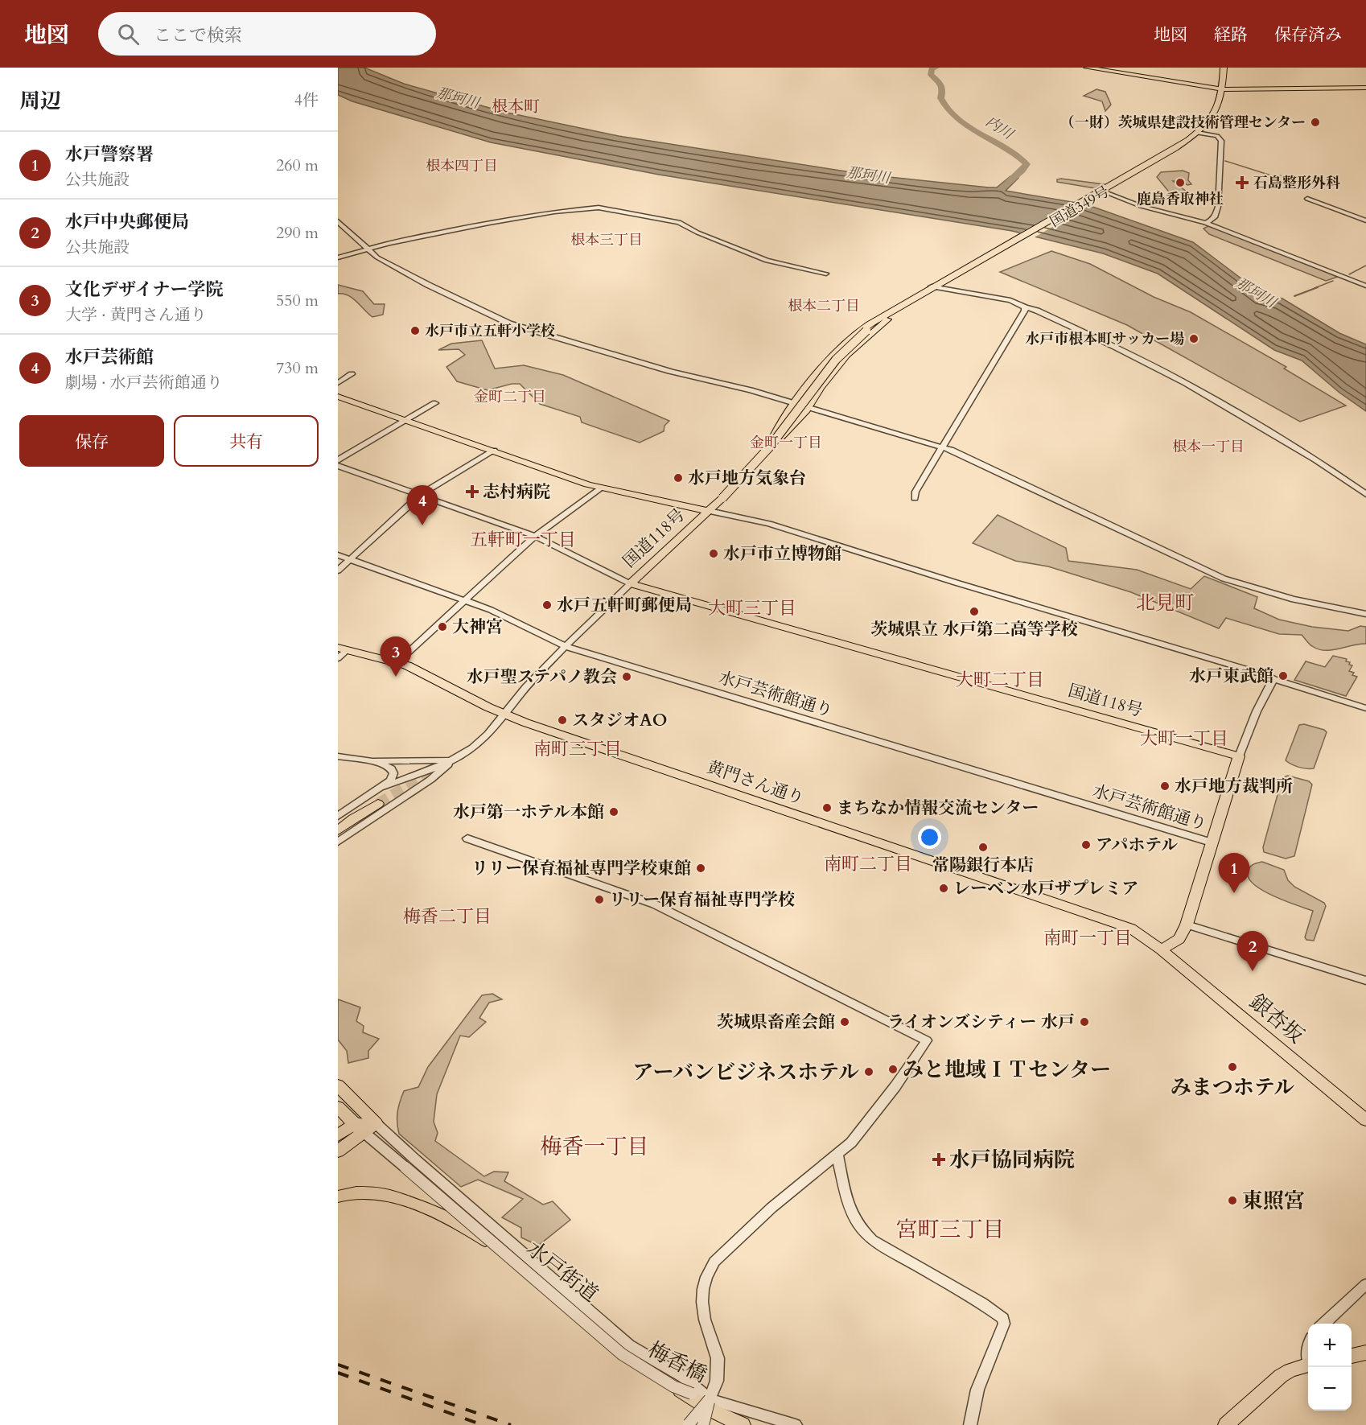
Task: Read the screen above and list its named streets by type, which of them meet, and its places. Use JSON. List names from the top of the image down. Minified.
{"streets":{"main road":["国道349号","国道118号","黄門さん通り","銀杏坂","水戸街道"],"street":["水戸芸術館通り","梅香橋"]},"crossings":[["国道349号","国道118号"],["黄門さん通り","銀杏坂"]],"districts":["根本町","根本四丁目","根本三丁目","根本二丁目","金町二丁目","金町一丁目","根本一丁目","五軒町一丁目","北見町","大町三丁目","大町二丁目","大町一丁目","南町三丁目","南町二丁目","梅香二丁目","南町一丁目","梅香一丁目","宮町三丁目"],"water":["那珂川","内川"],"places":{"other":["（一財）茨城県建設技術管理センター","鹿島香取神社","水戸市立五軒小学校","水戸市根本町サッカー場","水戸地方気象台","水戸市立博物館","水戸五軒町郵便局","茨城県立 水戸第二高等学校","大神宮","水戸東武館","水戸聖ステパノ教会","スタジオAO","水戸地方裁判所","まちなか情報交流センター","水戸第一ホテル本館","アパホテル","常陽銀行本店","リリー保育福祉専門学校東館","レーベン水戸ザプレミア","リリー保育福祉専門学校","茨城県畜産会館","ライオンズシティー 水戸","みまつホテル","みと地域ＩＴセンター","アーバンビジネスホテル","東照宮"],"health":["石島整形外科","志村病院","水戸協同病院"]},"page":{"header":"地図","search":"ここで検索","nav":["地図","経路","保存済み"],"heading":["周辺","4件"],"list":[{"mark":"1","name":"水戸警察署","note":"公共施設","value":"260 m"},{"mark":"2","name":"水戸中央郵便局","note":"公共施設","value":"290 m"},{"mark":"3","name":"文化デザイナー学院","note":"大学 · 黄門さん通り","value":"550 m"},{"mark":"4","name":"水戸芸術館","note":"劇場 · 水戸芸術館通り","value":"730 m"}],"buttons":["保存","共有"],"pins":["4","3","1","2"],"map_buttons":["+","−"]}}
